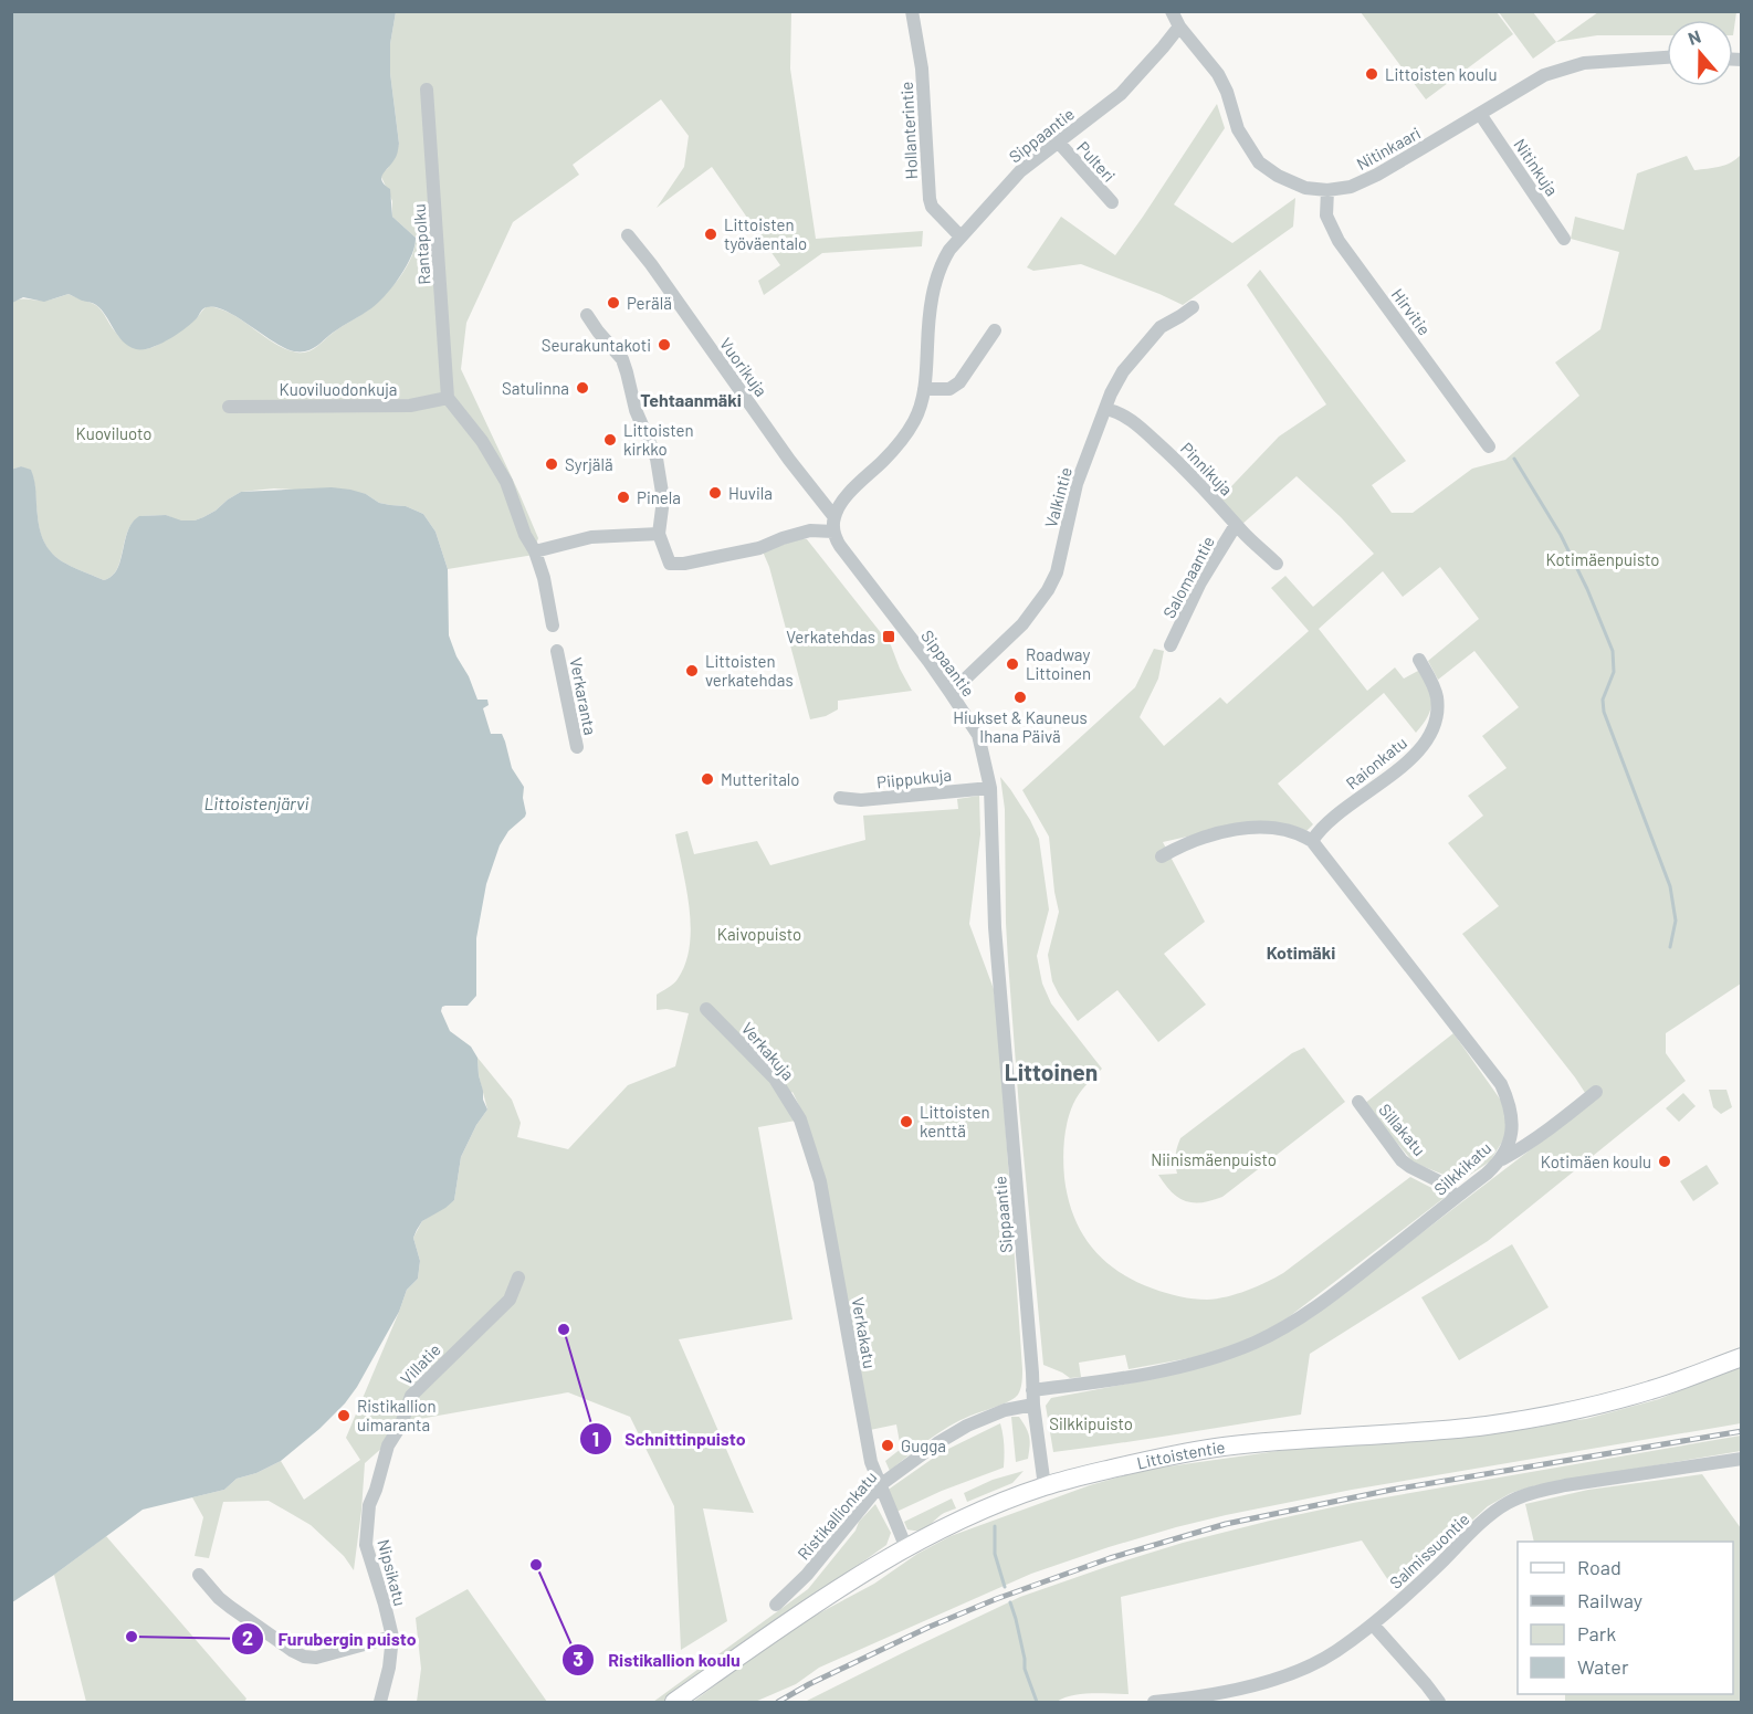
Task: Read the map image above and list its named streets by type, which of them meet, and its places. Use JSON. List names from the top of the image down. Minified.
{"streets":{"street":["Hollanterintie","Sippaantie","Nitinkaari","Pulteri","Nitinkuja","Rantapolku","Hirvitie","Vuorikuja","Kuoviluodonkuja","Pinnikuja","Valkintie","Salomaantie","Verkaranta","Raionkatu","Piippukuja","Verkakuja","Sillakatu","Silkkikatu","Verkakatu","Villatie","Littoistentie","Ristikallionkatu","Salmissuontie","Nipsikatu"]},"crossings":[["Hollanterintie","Sippaantie"],["Sippaantie","Nitinkaari"],["Sippaantie","Pulteri"],["Sippaantie","Vuorikuja"],["Sippaantie","Valkintie"],["Sippaantie","Piippukuja"],["Sippaantie","Silkkikatu"],["Sippaantie","Littoistentie"],["Sippaantie","Ristikallionkatu"],["Nitinkaari","Nitinkuja"],["Nitinkaari","Hirvitie"],["Rantapolku","Kuoviluodonkuja"],["Pinnikuja","Valkintie"],["Pinnikuja","Salomaantie"],["Raionkatu","Silkkikatu"],["Verkakuja","Verkakatu"],["Sillakatu","Silkkikatu"],["Silkkikatu","Ristikallionkatu"],["Verkakatu","Littoistentie"],["Verkakatu","Ristikallionkatu"],["Villatie","Nipsikatu"]],"districts":["Tehtaanmäki","Kotimäki","Littoinen"],"water":["Littoistenjärvi"],"parks":["Kuoviluoto","Kotimäenpuisto","Kaivopuisto","Niinismäenpuisto","Silkkipuisto"],"places":{"other":["Littoisten koulu","Littoisten työväentalo","Perälä","Seurakuntakoti","Satulinna","Littoisten kirkko","Syrjälä","Huvila","Pinela","Roadway Littoinen","Littoisten verkatehdas","Hiukset & Kauneus Ihana Päivä","Mutteritalo","Littoisten kenttä","Kotimäen koulu","Schnittinpuisto","Ristikallion uimaranta","Gugga","Ristikallion koulu","Furubergin puisto"],"transit":["Verkatehdas"]},"legend":["Road","Railway","Park","Water"],"north":"top"}
